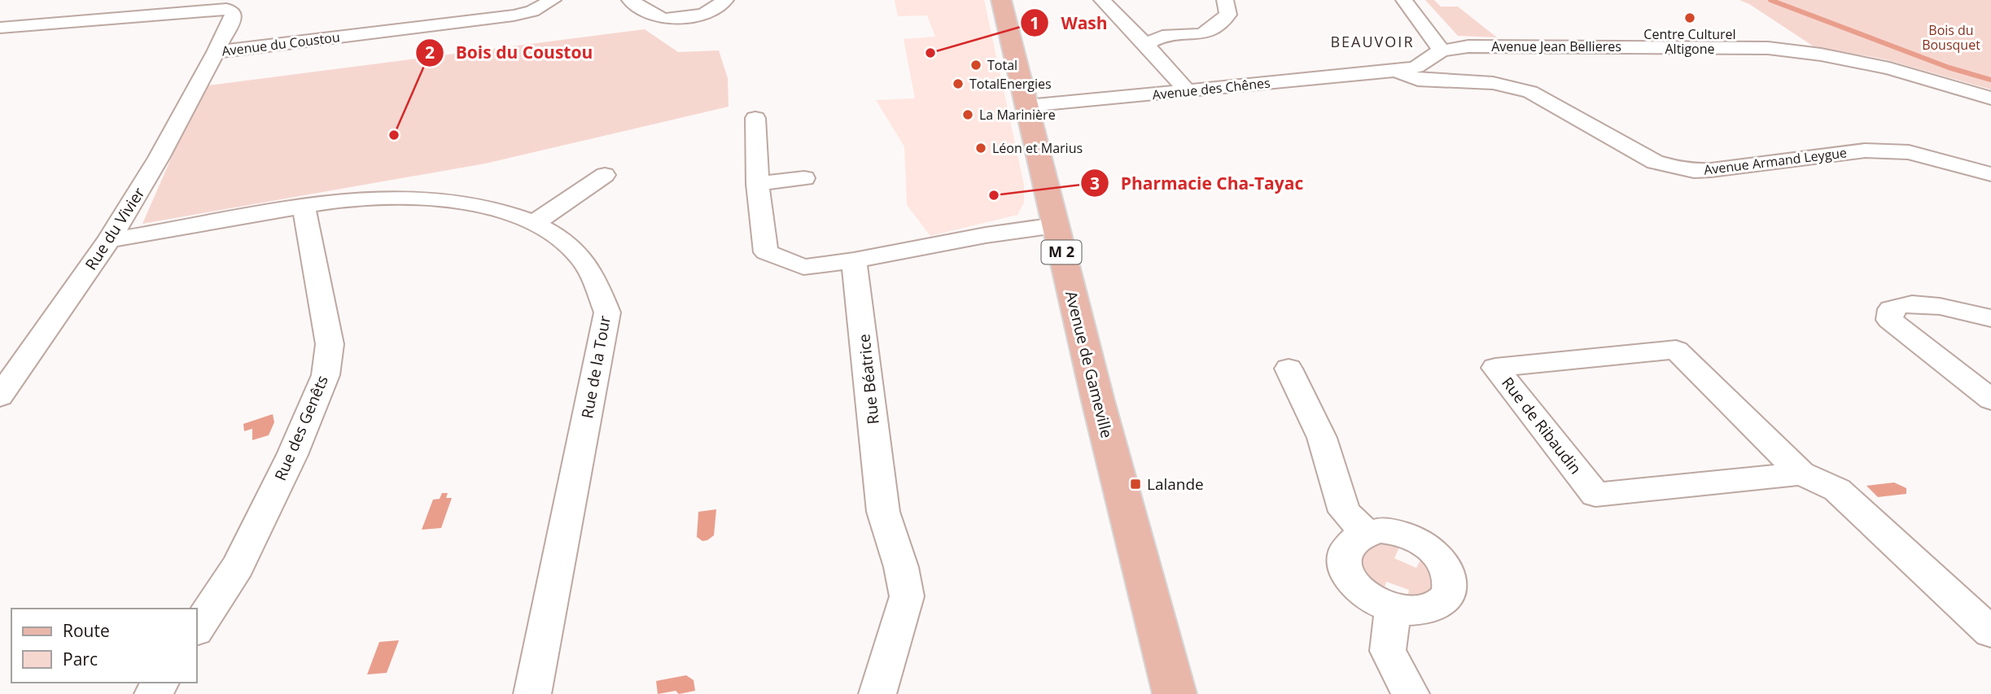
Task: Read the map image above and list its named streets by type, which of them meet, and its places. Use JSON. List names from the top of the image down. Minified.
{"streets":{"main road":["M 2","Avenue de Gameville"],"street":["Avenue du Coustou","Avenue Jean Bellieres","Avenue des Chênes","Avenue Armand Leygue","Rue du Vivier","Rue de la Tour","Rue Béatrice","Rue de Ribaudin","Rue des Genêts"]},"crossings":[["Avenue du Coustou","Rue du Vivier"],["Avenue Jean Bellieres","Avenue des Chênes"],["Avenue Jean Bellieres","Avenue Armand Leygue"],["Avenue des Chênes","Avenue Armand Leygue"],["Avenue des Chênes","Avenue de Gameville"],["Rue du Vivier","Rue de la Tour"],["Rue de la Tour","Rue des Genêts"]],"districts":["BEAUVOIR"],"parks":["Bois du Bousquet"],"places":{"other":["Centre Culturel Altigone","Wash","Total","TotalEnergies","La Marinière","Bois du Coustou","Léon et Marius","Pharmacie Cha-Tayac"],"transit":["Lalande"]},"legend":["Route","Parc"]}
